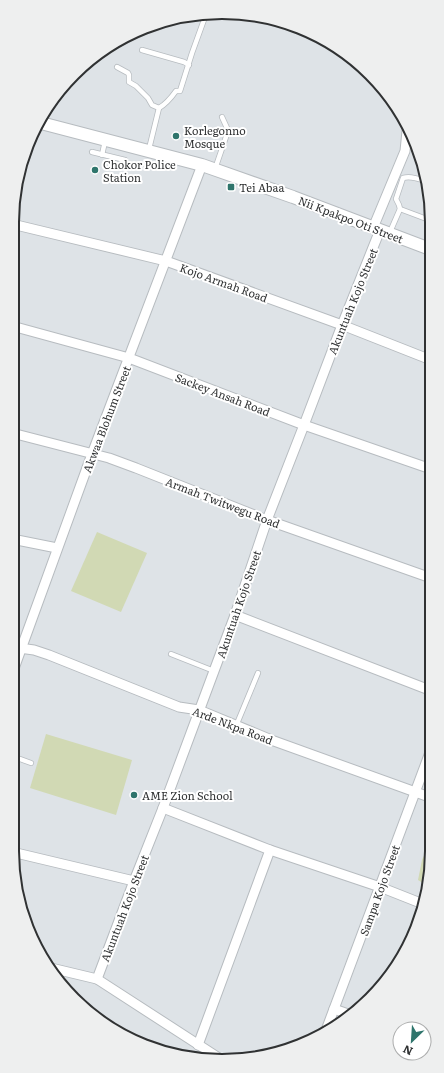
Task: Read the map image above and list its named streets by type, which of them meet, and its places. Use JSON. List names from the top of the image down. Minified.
{"streets":{"street":["Nii Kpakpo Oti Street","Kojo Armah Road","Akuntuah Kojo Street","Sackey Ansah Road","Akwaa Blohum Street","Armah Twitwegu Road","Arde Nkpa Road","Sampa Kojo Street"]},"crossings":[["Nii Kpakpo Oti Street","Akuntuah Kojo Street"],["Nii Kpakpo Oti Street","Akwaa Blohum Street"],["Kojo Armah Road","Akuntuah Kojo Street"],["Kojo Armah Road","Akwaa Blohum Street"],["Akuntuah Kojo Street","Sackey Ansah Road"],["Akuntuah Kojo Street","Armah Twitwegu Road"],["Akuntuah Kojo Street","Arde Nkpa Road"],["Sackey Ansah Road","Akwaa Blohum Street"],["Akwaa Blohum Street","Armah Twitwegu Road"],["Akwaa Blohum Street","Arde Nkpa Road"],["Arde Nkpa Road","Sampa Kojo Street"]],"places":{"other":["Korlegonno Mosque","Chokor Police Station","AME Zion School"],"transit":["Tei Abaa"]},"north":"bottom left"}
